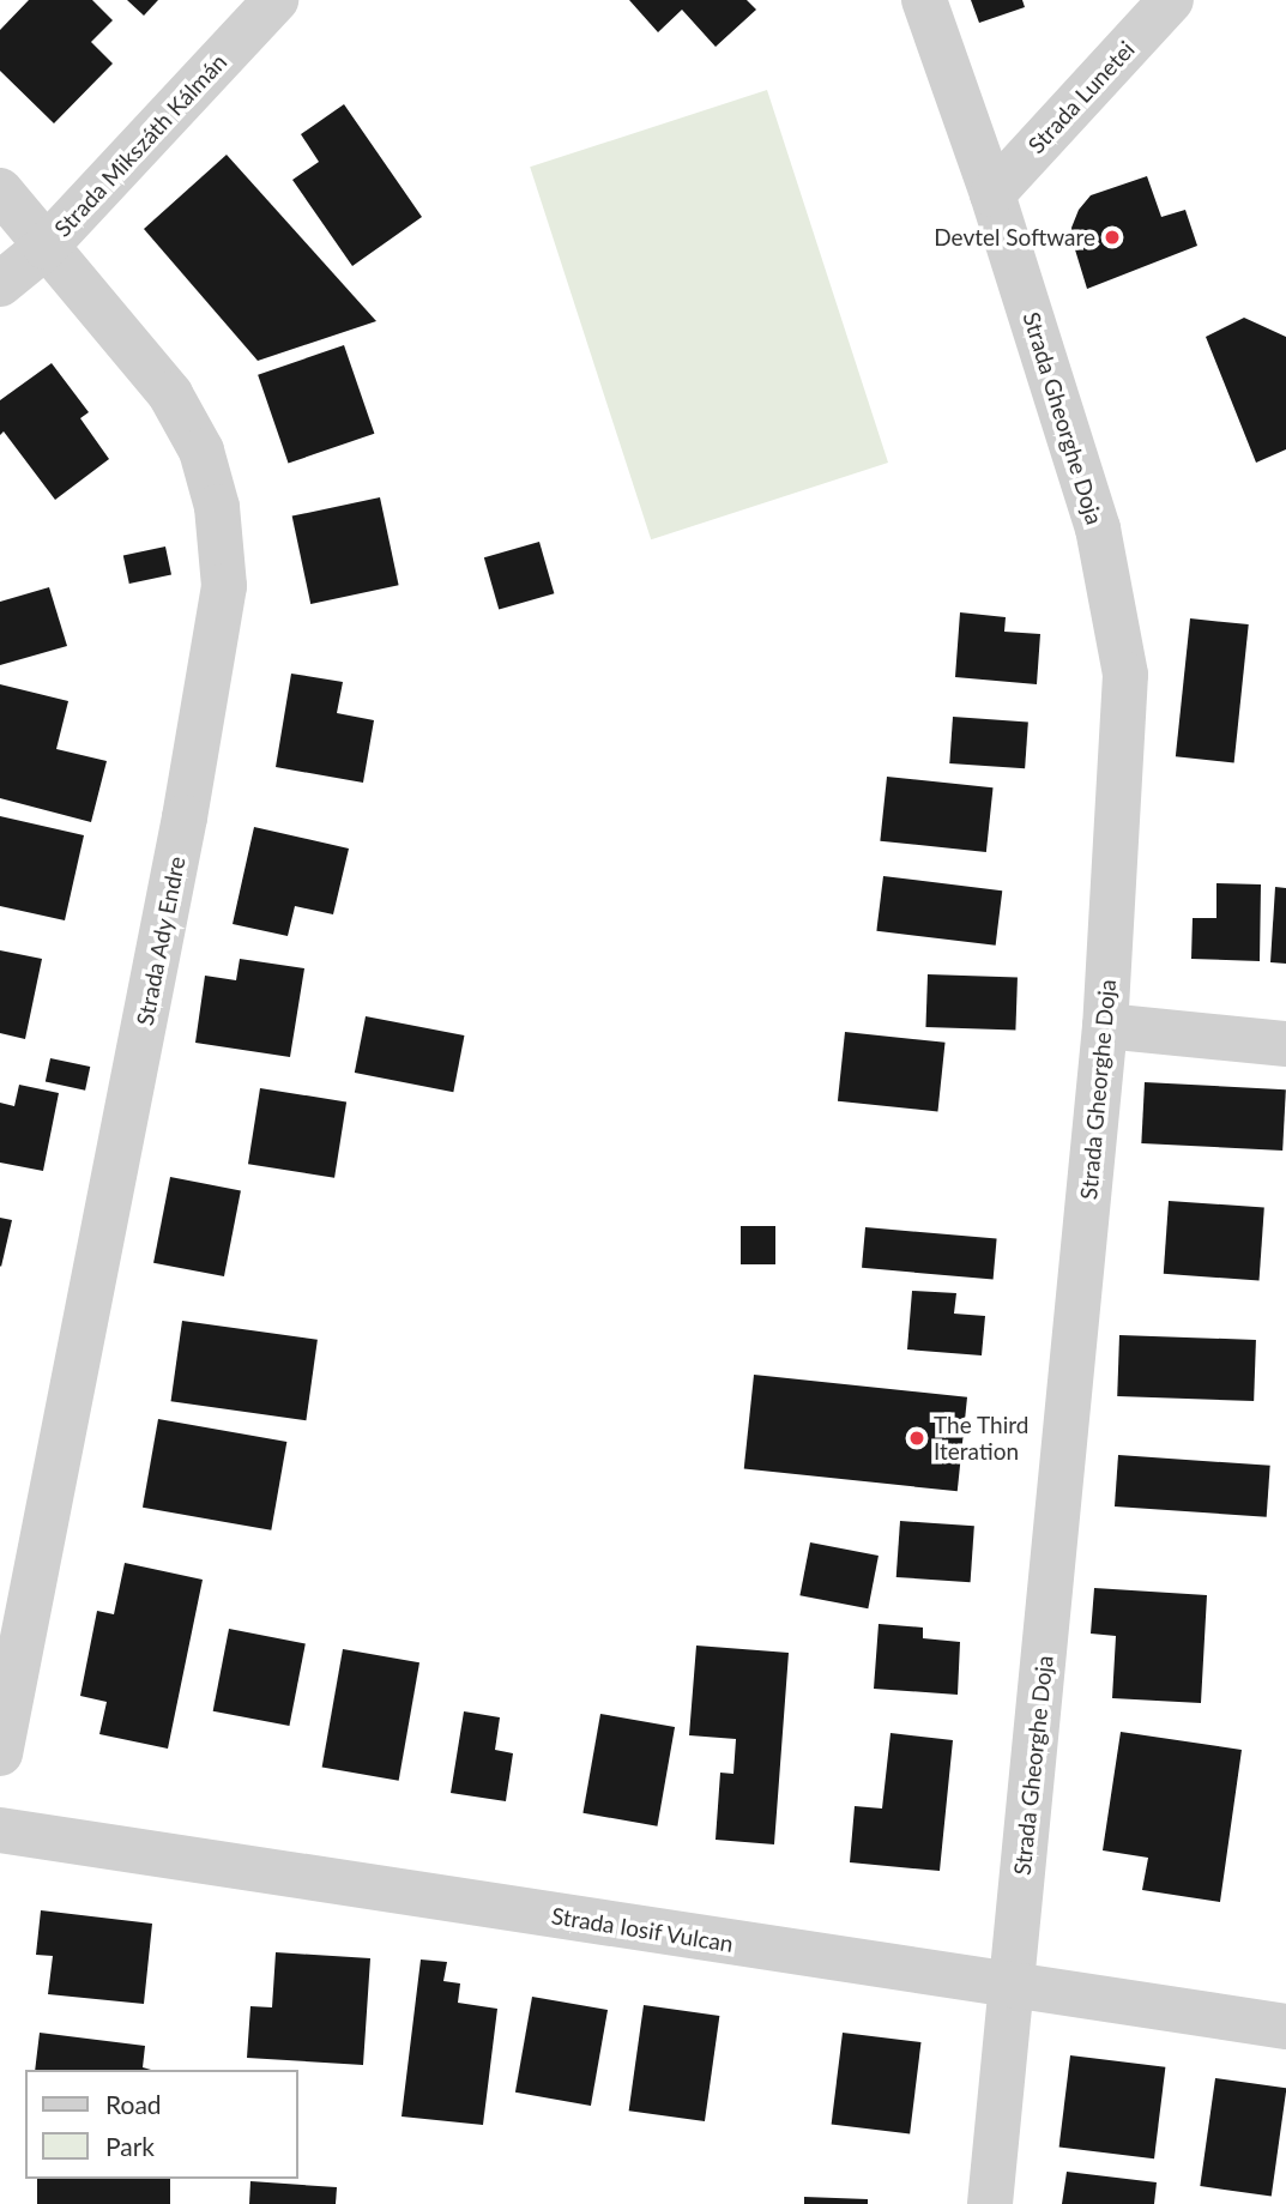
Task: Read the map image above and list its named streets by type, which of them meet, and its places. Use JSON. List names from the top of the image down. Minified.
{"streets":{"street":["Strada Lunetei","Strada Mikszáth Kálmán","Strada Gheorghe Doja","Strada Ady Endre","Strada Iosif Vulcan"]},"crossings":[["Strada Lunetei","Strada Gheorghe Doja"],["Strada Mikszáth Kálmán","Strada Ady Endre"],["Strada Gheorghe Doja","Strada Iosif Vulcan"]],"places":["Devtel Software","The Third Iteration"],"legend":["Road","Park"]}
